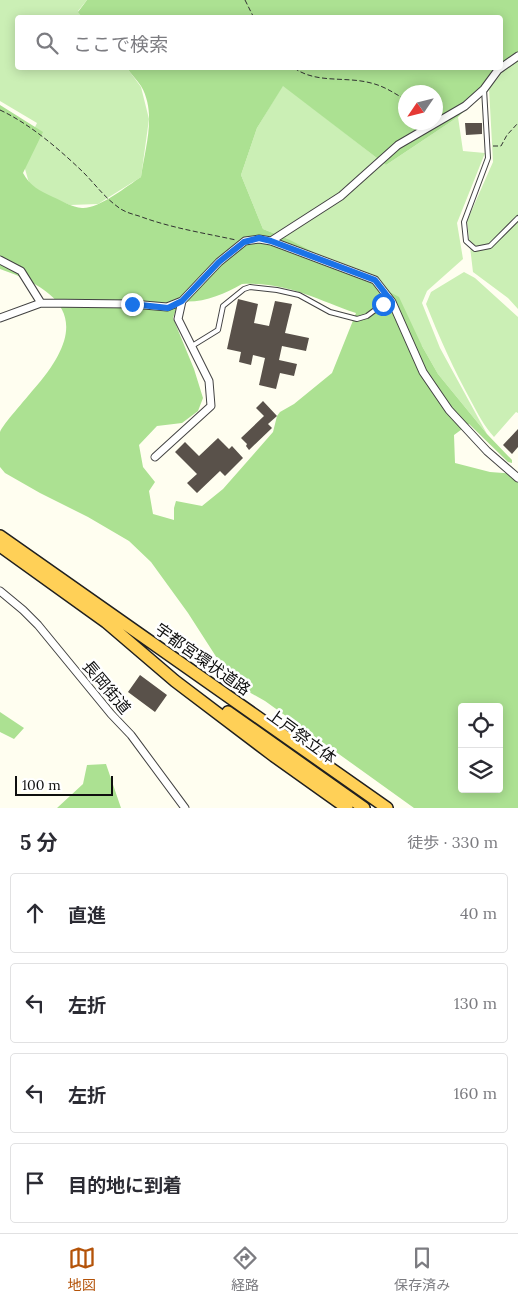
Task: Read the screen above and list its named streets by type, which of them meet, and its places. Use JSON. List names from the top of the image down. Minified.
{"streets":{"highway":["宇都宮環状道路","上戸祭立体"],"street":["長岡街道"]},"crossings":[["宇都宮環状道路","上戸祭立体"]],"scale_bar":"100 m","north":"bottom left","page":{"search":"ここで検索","scale":"100 m","heading":["5 分","徒歩 · 330 m"],"list":[["直進","40 m"],["左折","130 m"],["左折","160 m"],"目的地に到着"],"nav":["地図","経路","保存済み"]}}
